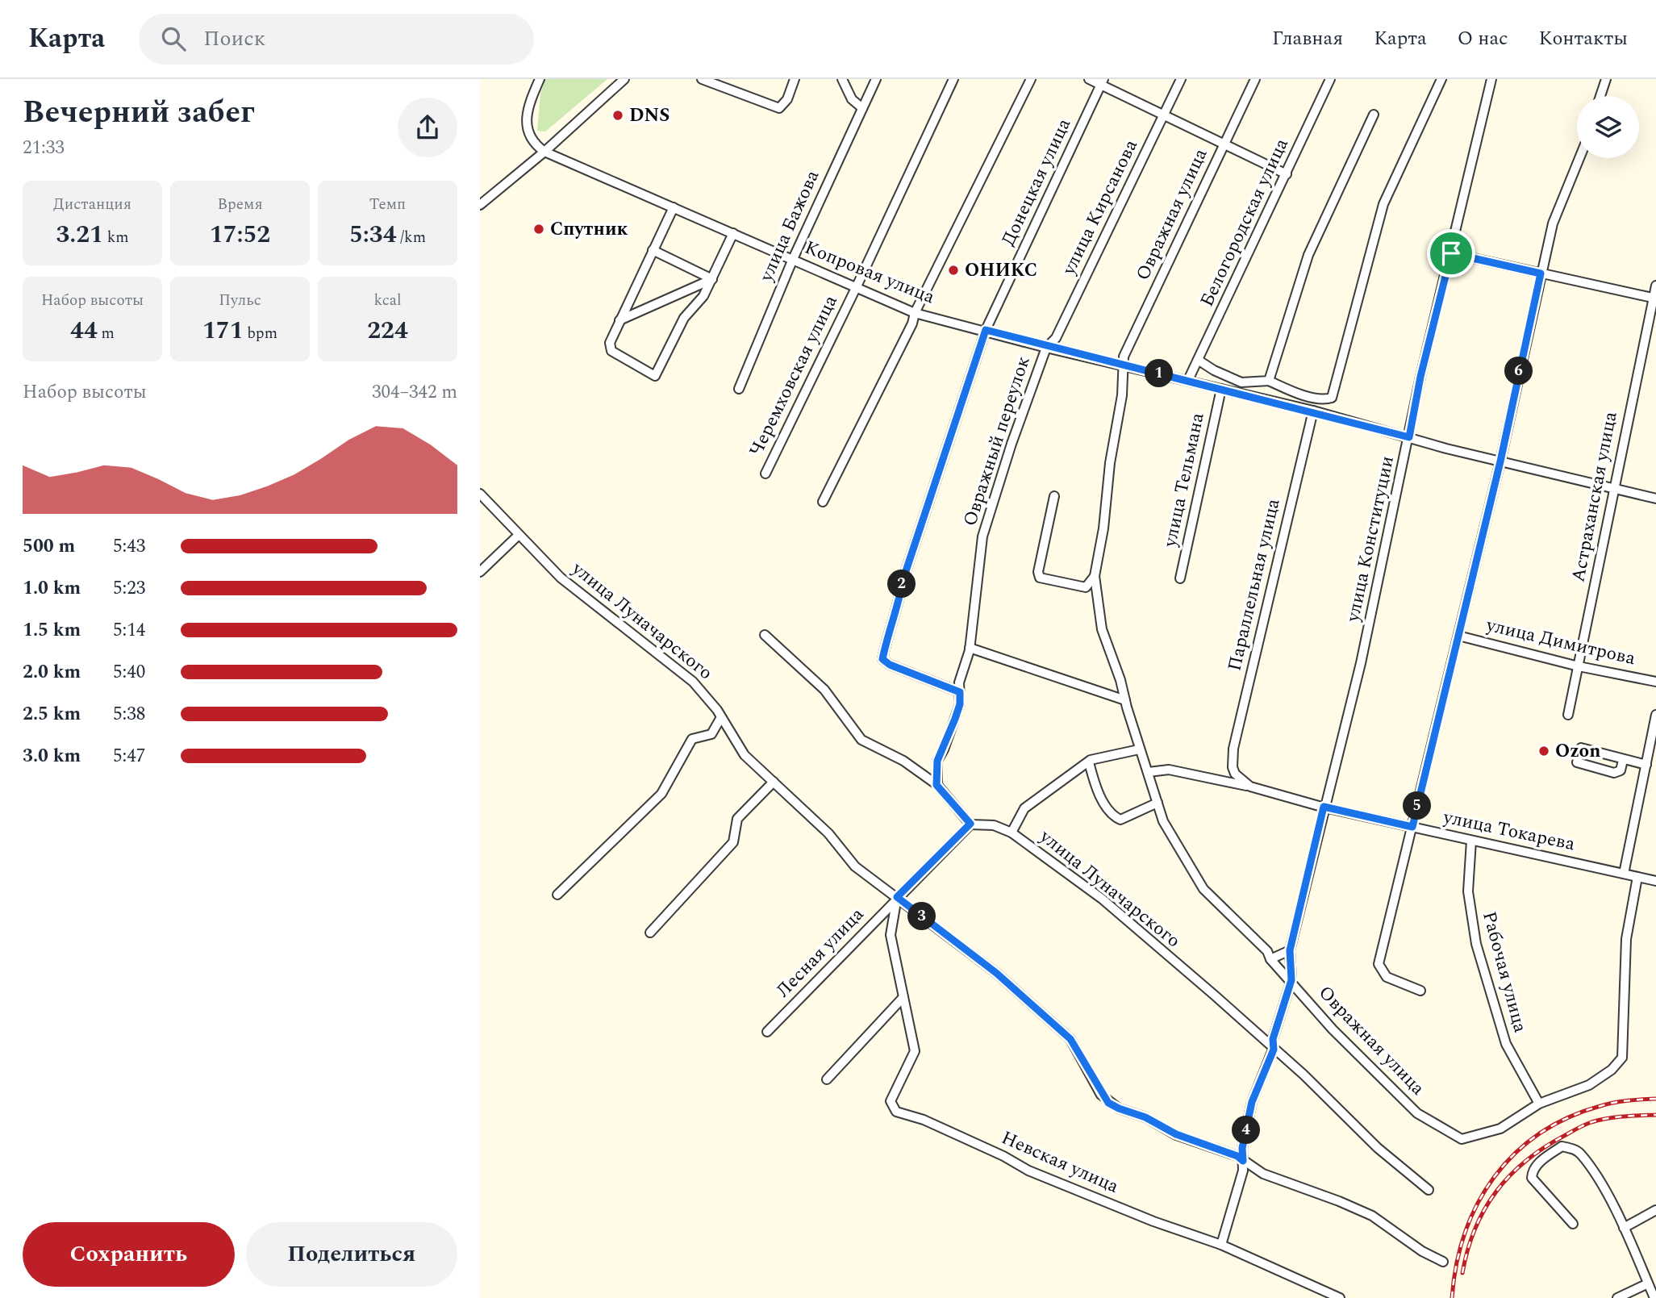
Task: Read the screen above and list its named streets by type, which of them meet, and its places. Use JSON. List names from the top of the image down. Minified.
{"streets":{"street":["Донецкая улица","улица Кирсанова","Овражная улица","Белогородская улица","улица Бажова","Копровая улица","Черемховская улица","Овражный переулок","улица Тельмана","Астраханская улица","улица Конституции","Параллельная улица","улица Луначарского","улица Димитрова","улица Токарева","Лесная улица","Рабочая улица","Невская улица"]},"crossings":[["Донецкая улица","Копровая улица"],["Донецкая улица","Овражный переулок"],["улица Кирсанова","Копровая улица"],["улица Кирсанова","Овражный переулок"],["Овражная улица","Копровая улица"],["Овражная улица","улица Конституции"],["Овражная улица","улица Токарева"],["Овражная улица","Рабочая улица"],["Белогородская улица","Копровая улица"],["улица Бажова","Копровая улица"],["Копровая улица","Черемховская улица"],["Копровая улица","Овражный переулок"],["Копровая улица","улица Тельмана"],["Копровая улица","Астраханская улица"],["Копровая улица","улица Конституции"],["Копровая улица","Параллельная улица"],["Астраханская улица","улица Димитрова"],["улица Конституции","улица Токарева"],["Параллельная улица","улица Токарева"],["улица Луначарского","Лесная улица"],["улица Токарева","Рабочая улица"]],"places":["DNS","Спутник","ОНИКС","Ozon"],"page":{"header":"Карта","search":"Поиск","nav":["Главная","Карта","О нас","Контакты"],"heading":["Вечерний забег","21:33"],"stats":[["Дистанция","3.21 km"],["Время","17:52"],["Темп","5:34 /km"],["Набор высоты","44 m"],["Пульс","171 bpm"],["kcal","224"]],"pins":["6","1","2","5","3","4"],"chart":["Набор высоты","304–342 m"],"list":[{"name":"500 m","note":"5:43"},{"name":"1.0 km","note":"5:23"},{"name":"1.5 km","note":"5:14"},{"name":"2.0 km","note":"5:40"},{"name":"2.5 km","note":"5:38"},{"name":"3.0 km","note":"5:47"}],"buttons":["Сохранить","Поделиться"]}}
